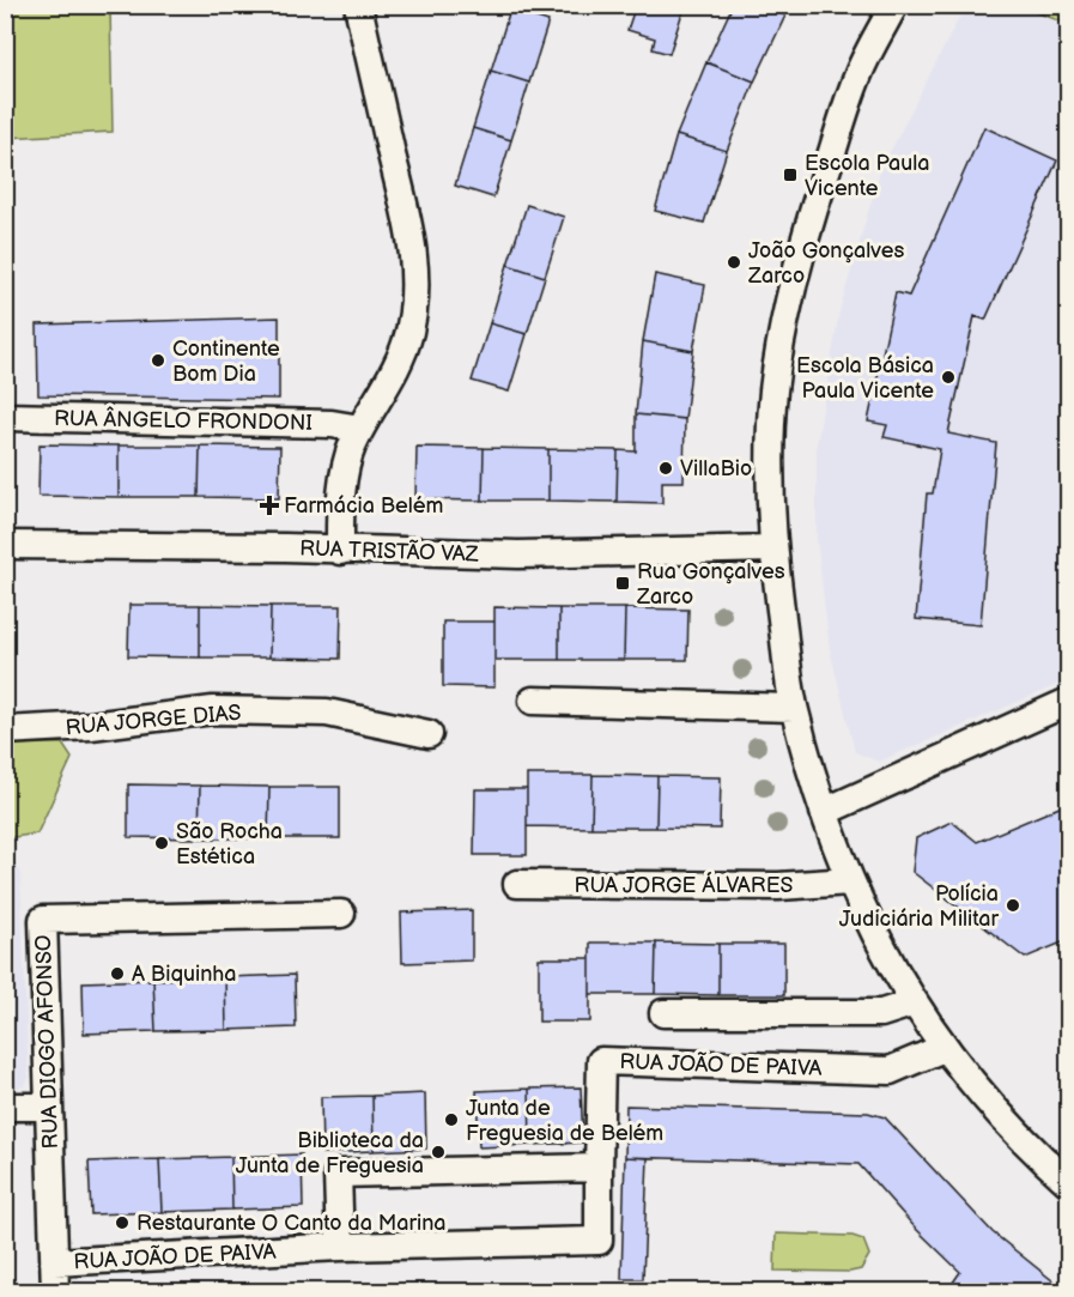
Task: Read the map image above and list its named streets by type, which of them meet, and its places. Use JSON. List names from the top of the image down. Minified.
{"streets":{"street":["RUA ÂNGELO FRONDONI","RUA TRISTÃO VAZ","RUA JORGE DIAS","RUA JORGE ÁLVARES","RUA DIOGO AFONSO","RUA JOÃO DE PAIVA"]},"crossings":[["RUA DIOGO AFONSO","RUA JOÃO DE PAIVA"]],"places":{"transit":["Escola Paula Vicente","Rua Gonçalves Zarco"],"other":["João Gonçalves Zarco","Continente Bom Dia","Escola Básica Paula Vicente","VillaBio","São Rocha Estética","Polícia Judiciária Militar","A Biquinha","Junta de Freguesia de Belém","Biblioteca da Junta de Freguesia","Restaurante O Canto da Marina"],"health":["Farmácia Belém"]}}
